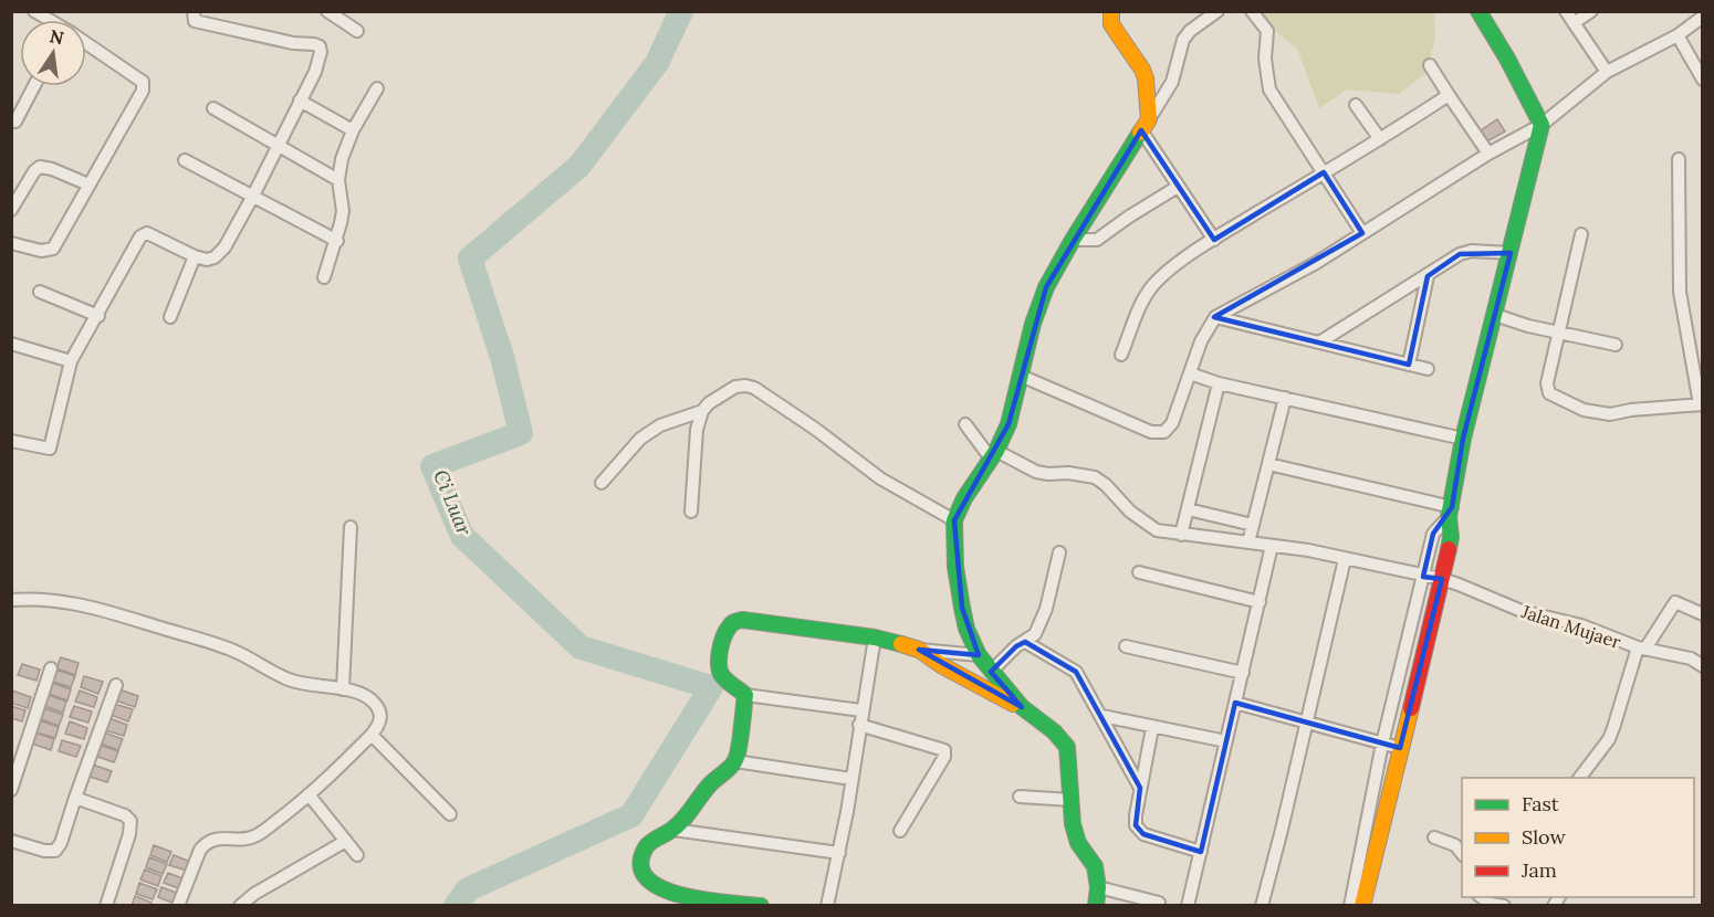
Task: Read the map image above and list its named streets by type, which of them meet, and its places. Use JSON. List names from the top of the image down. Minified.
{"streets":{"street":["Jalan Mujaer"]},"water":["Ci Luar"],"legend":["Fast","Slow","Jam"],"north":"top"}
